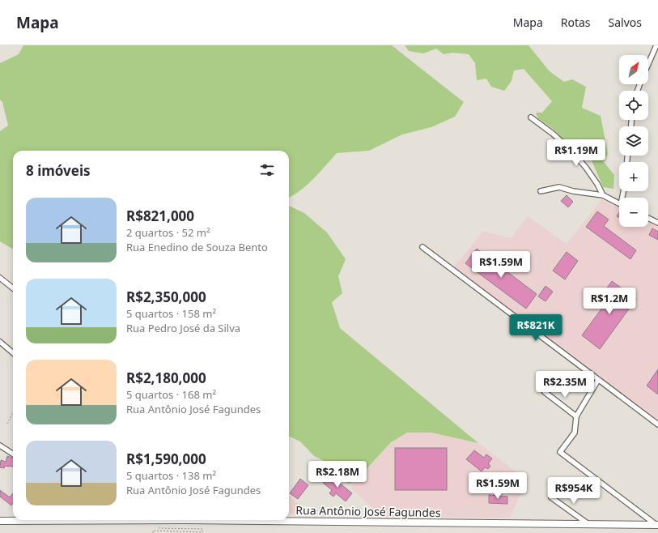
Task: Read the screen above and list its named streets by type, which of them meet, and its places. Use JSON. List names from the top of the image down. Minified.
{"streets":{"main road":["Rua Antônio José Fagundes"]},"north":"top right","page":{"header":"Mapa","nav":["Mapa","Rotas","Salvos"],"map_buttons":["+","−"],"price":["R$1.19M","R$1.59M","R$1.2M","R$821K","R$2.35M","R$2.18M","R$1.59M","R$954K"],"heading":"8 imóveis","list":[{"name":"R$821,000","note":"2 quartos · 52 m² · Rua Enedino de Souza Bento"},{"name":"R$2,350,000","note":"5 quartos · 158 m² · Rua Pedro José da Silva"},{"name":"R$2,180,000","note":"5 quartos · 168 m² · Rua Antônio José Fagundes"},{"name":"R$1,590,000","note":"5 quartos · 138 m² · Rua Antônio José Fagundes"}]}}
